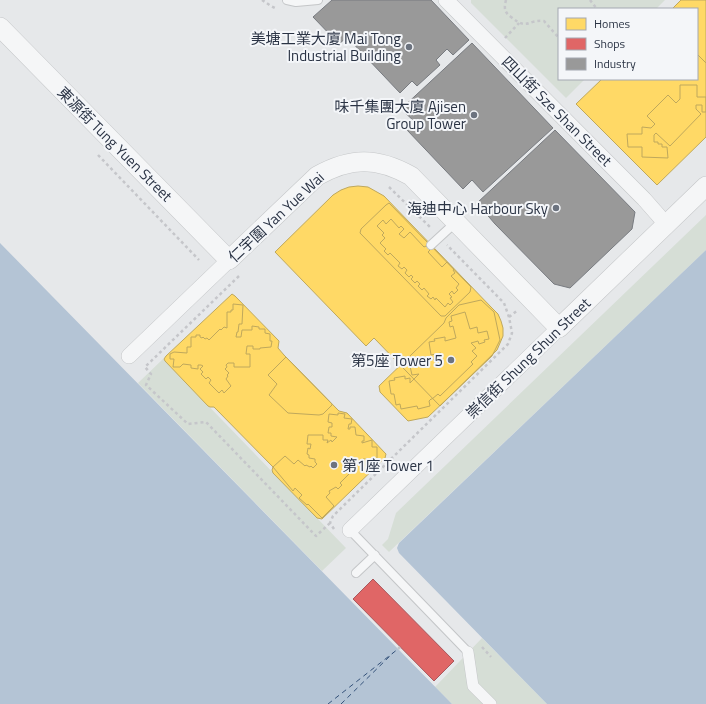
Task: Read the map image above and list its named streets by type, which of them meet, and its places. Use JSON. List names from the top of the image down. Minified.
{"streets":{"street":["四山街 Sze Shan Street","東源街 Tung Yuen Street","仁宇圍 Yan Yue Wai","崇信街 Shung Shun Street"]},"crossings":[["四山街 Sze Shan Street","崇信街 Shung Shun Street"],["東源街 Tung Yuen Street","仁宇圍 Yan Yue Wai"],["仁宇圍 Yan Yue Wai","崇信街 Shung Shun Street"]],"places":["美塘工業大廈 Mai Tong Industrial Building","味千集團大廈 Ajisen Group Tower","海迪中心 Harbour Sky","第5座 Tower 5","第1座 Tower 1"],"legend":["Homes","Shops","Industry"]}
